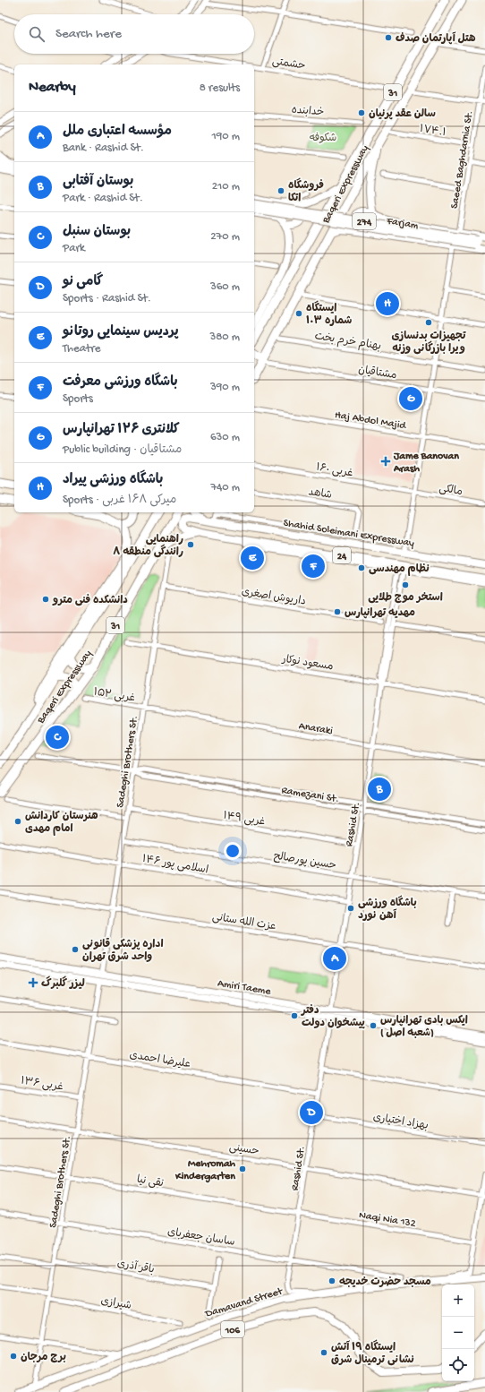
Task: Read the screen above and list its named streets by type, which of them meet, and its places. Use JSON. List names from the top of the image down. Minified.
{"streets":{"highway":["31","Baqeri Expressway"],"main road":["274","Farjam","Shahid Soleimani Expressway","24","Amiri Taeme","Damavand Street","106"],"street":["حشمتی","خدابنده","۱۷۴.۱","Saeed Baghdarnia St.","بهنام خرم بخت","مشتاقیان","Haj Abdol Majid","۱۶۰ غربی","مالکی","شاهد","داریوش اصغری","مسعود نوکار","۱۵۲ غربی","Anaraki","Sadeghi Brothers St.","Ramezani St.","۱۴۹ غربی","Rashid St.","حسین پورصالح","۱۴۶ اسلامی پور","عزت الله ستانی","علیرضا احمدی","۱۳۶ غربی","بهزاد اختیاری","حسینی","نقی نیا","Naqi Nia 132","ساسان جعفربای","باقر آذری","شیرازی"]},"crossings":[["۱۷۴.۱","Saeed Baghdarnia St."],["Baqeri Expressway","مشتاقیان"],["Baqeri Expressway","24"],["۱۶۰ غربی","مالکی"],["Shahid Soleimani Expressway","24"],["24","Rashid St."],["داریوش اصغری","Sadeghi Brothers St."],["مسعود نوکار","Sadeghi Brothers St."],["مسعود نوکار","Rashid St."],["۱۵۲ غربی","Anaraki"],["۱۵۲ غربی","Sadeghi Brothers St."],["Anaraki","Sadeghi Brothers St."],["Anaraki","Rashid St."],["Sadeghi Brothers St.","Ramezani St."],["Sadeghi Brothers St.","۱۴۹ غربی"],["Sadeghi Brothers St.","حسین پورصالح"],["Sadeghi Brothers St.","۱۴۶ اسلامی پور"],["Sadeghi Brothers St.","عزت الله ستانی"],["Sadeghi Brothers St.","Amiri Taeme"],["Sadeghi Brothers St.","علیرضا احمدی"],["Sadeghi Brothers St.","۱۳۶ غربی"],["Sadeghi Brothers St.","حسینی"],["Sadeghi Brothers St.","نقی نیا"],["Sadeghi Brothers St.","ساسان جعفربای"],["Sadeghi Brothers St.","باقر آذری"],["Sadeghi Brothers St.","Damavand Street"],["Sadeghi Brothers St.","شیرازی"],["Ramezani St.","Rashid St."],["۱۴۹ غربی","Rashid St."],["Rashid St.","حسین پورصالح"],["Rashid St.","۱۴۶ اسلامی پور"],["Rashid St.","عزت الله ستانی"],["Rashid St.","Amiri Taeme"],["Rashid St.","علیرضا احمدی"],["Rashid St.","بهزاد اختیاری"],["Rashid St.","حسینی"],["Rashid St.","نقی نیا"],["Rashid St.","Naqi Nia 132"],["Rashid St.","ساسان جعفربای"],["Rashid St.","Damavand Street"],["نقی نیا","Naqi Nia 132"]],"parks":["شکوفه"],"places":{"other":["هتل آپارتمان صدف","سالن عقد پرنیان","فروشگاه اتکا","ایستگاه شماره ۱۰۳","تجهیزات بدنسازی ویرا بازرگانی وزنه","راهنمایی رانندگی منطقه ۸","نظام مهندسی","استخر موج طلایی","دانشکده فنی مترو","مهدیه تهرانپارس","هنرستان کاردانش امام مهدی","باشگاه ورزشی آهن نورد","اداره پزشكی قانونی واحد شرق تهران","دفتر پیشخوان دولت","ایکس بادی تهرانپارس ( شعبه اصل)","Mehromah Kindergarten","مسجد حضرت خدیجه","ایستگاه ۱۹ آتش نشانی ترمینال شرق","برج مرجان"],"health":["Jame Banovan Arash","لیزر گلبرگ"]},"page":{"search":"Search here","heading":["Nearby","8 results"],"list":[{"mark":"A","name":"مؤسسه اعتباری ملل","note":"Bank · Rashid St.","value":"190 m"},{"mark":"B","name":"بوستان آفتابی","note":"Park · Rashid St.","value":"210 m"},{"mark":"C","name":"بوستان سنبل","note":"Park","value":"270 m"},{"mark":"D","name":"گامی نو","note":"Sports · Rashid St.","value":"360 m"},{"mark":"E","name":"پردیس سینمایی روتانو","note":"Theatre","value":"380 m"},{"mark":"F","name":"باشگاه ورزشی معرفت","note":"Sports","value":"390 m"},{"mark":"G","name":"کلانتری ۱۲۶ تهرانپارس","note":"Public building · مشتاقیان","value":"630 m"},{"mark":"H","name":"باشگاه ورزشی پیراد","note":"Sports · میرکی ۱۶۸ غربی","value":"740 m"}],"pins":["H","G","E","F","C","B","A","D"],"map_buttons":["+","−"]}}
